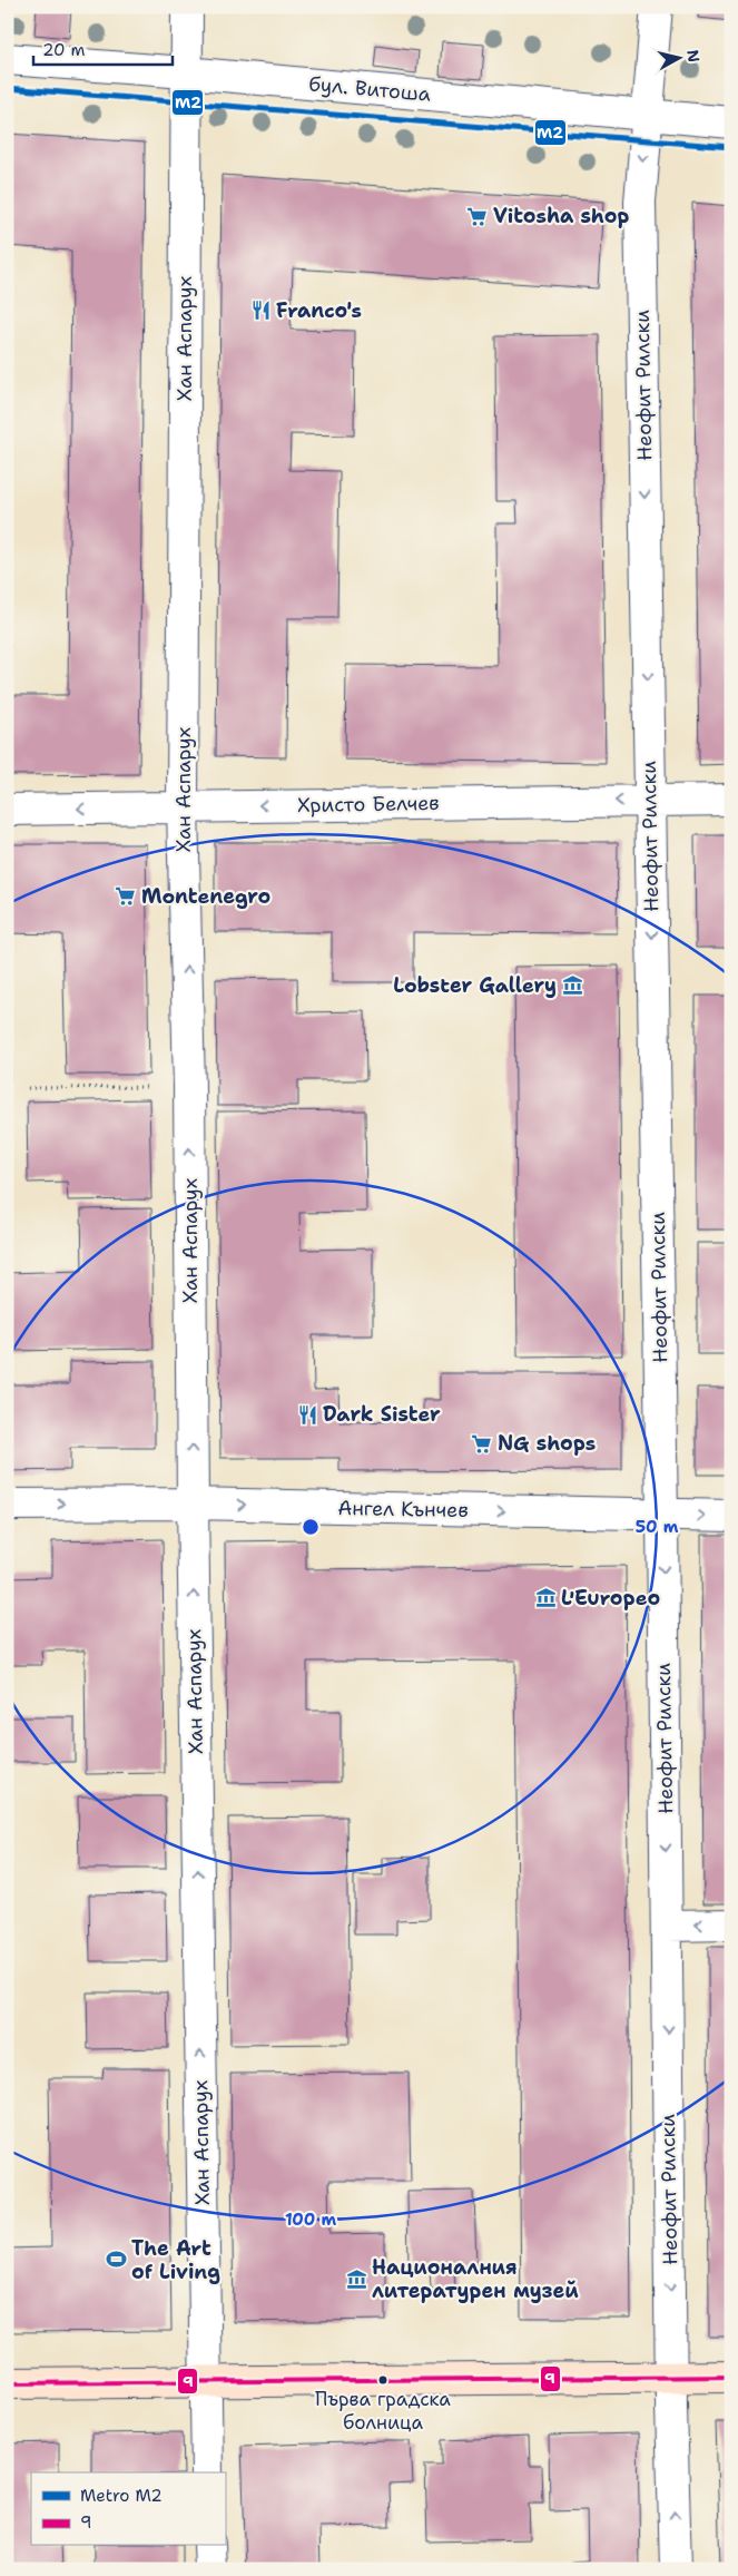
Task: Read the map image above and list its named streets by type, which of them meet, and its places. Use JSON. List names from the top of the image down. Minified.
{"streets":{"street":["бул. Витоша","Хан Аспарух","Неофит Рилски","Христо Белчев","Ангел Кънчев"]},"crossings":[["бул. Витоша","Хан Аспарух"],["бул. Витоша","Неофит Рилски"],["Хан Аспарух","Христо Белчев"],["Хан Аспарух","Ангел Кънчев"],["Неофит Рилски","Христо Белчев"],["Неофит Рилски","Ангел Кънчев"]],"one_way":["Хан Аспарух","Неофит Рилски","Христо Белчев","Ангел Кънчев"],"places":{"supermarket":["Vitosha shop","Montenegro","NG shops"],"restaurant":["Franco's","Dark Sister"],"museum":["Lobster Gallery","L'Europeo","Националния литературен музей"],"sports":["The Art of Living"],"other":["Първа градска болница"]},"lines":["metro line M2","transit line 9"],"legend":["Metro M2","9"],"scale_bar":"20 m","north":"right","rings":["50 m","100 m"]}
